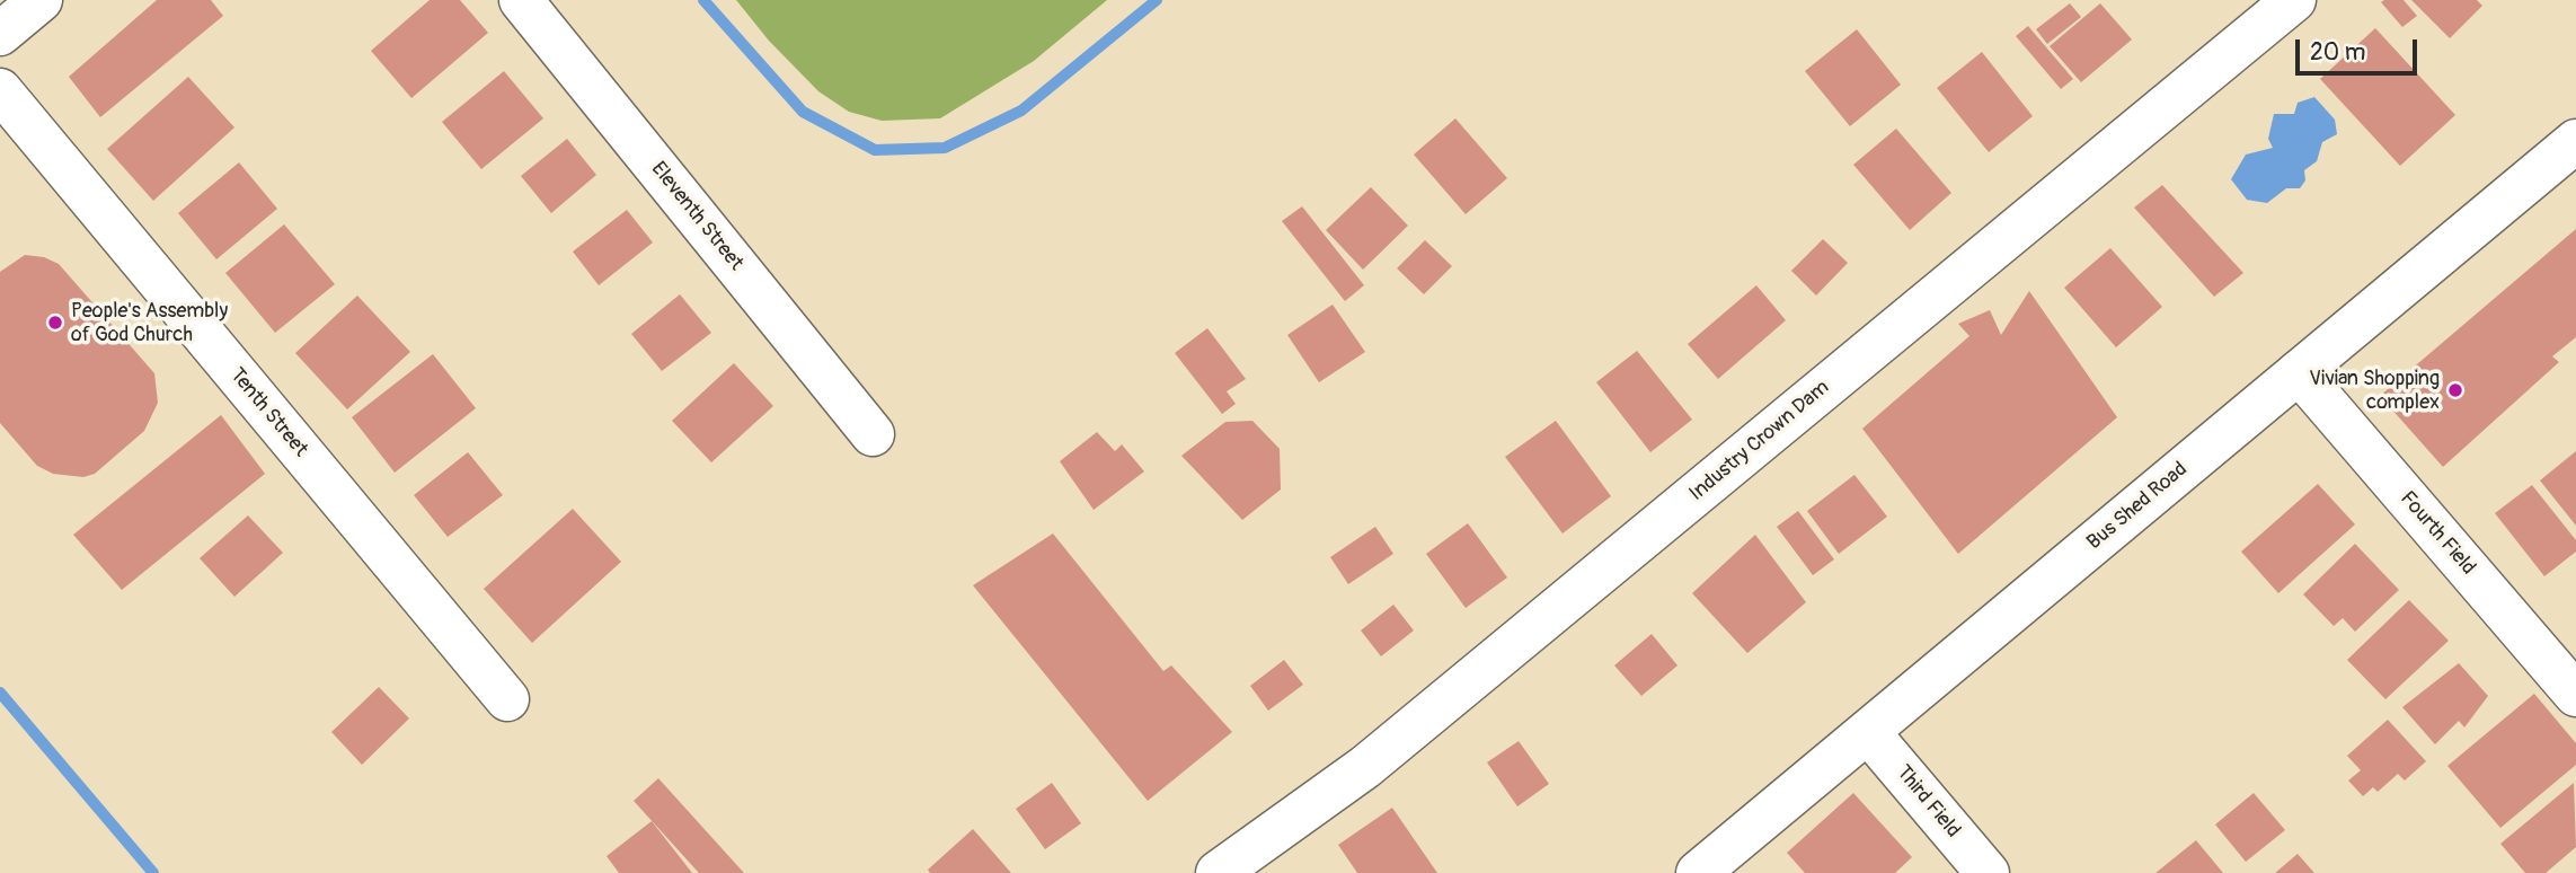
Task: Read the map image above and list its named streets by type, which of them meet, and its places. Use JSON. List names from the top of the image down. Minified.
{"streets":{"street":["Eleventh Street","Tenth Street","Industry Crown Dam","Bus Shed Road","Fourth Field","Third Field"]},"crossings":[["Bus Shed Road","Fourth Field"],["Bus Shed Road","Third Field"]],"places":["People's Assembly of God Church","Vivian Shopping complex"],"scale_bar":"20 m"}
